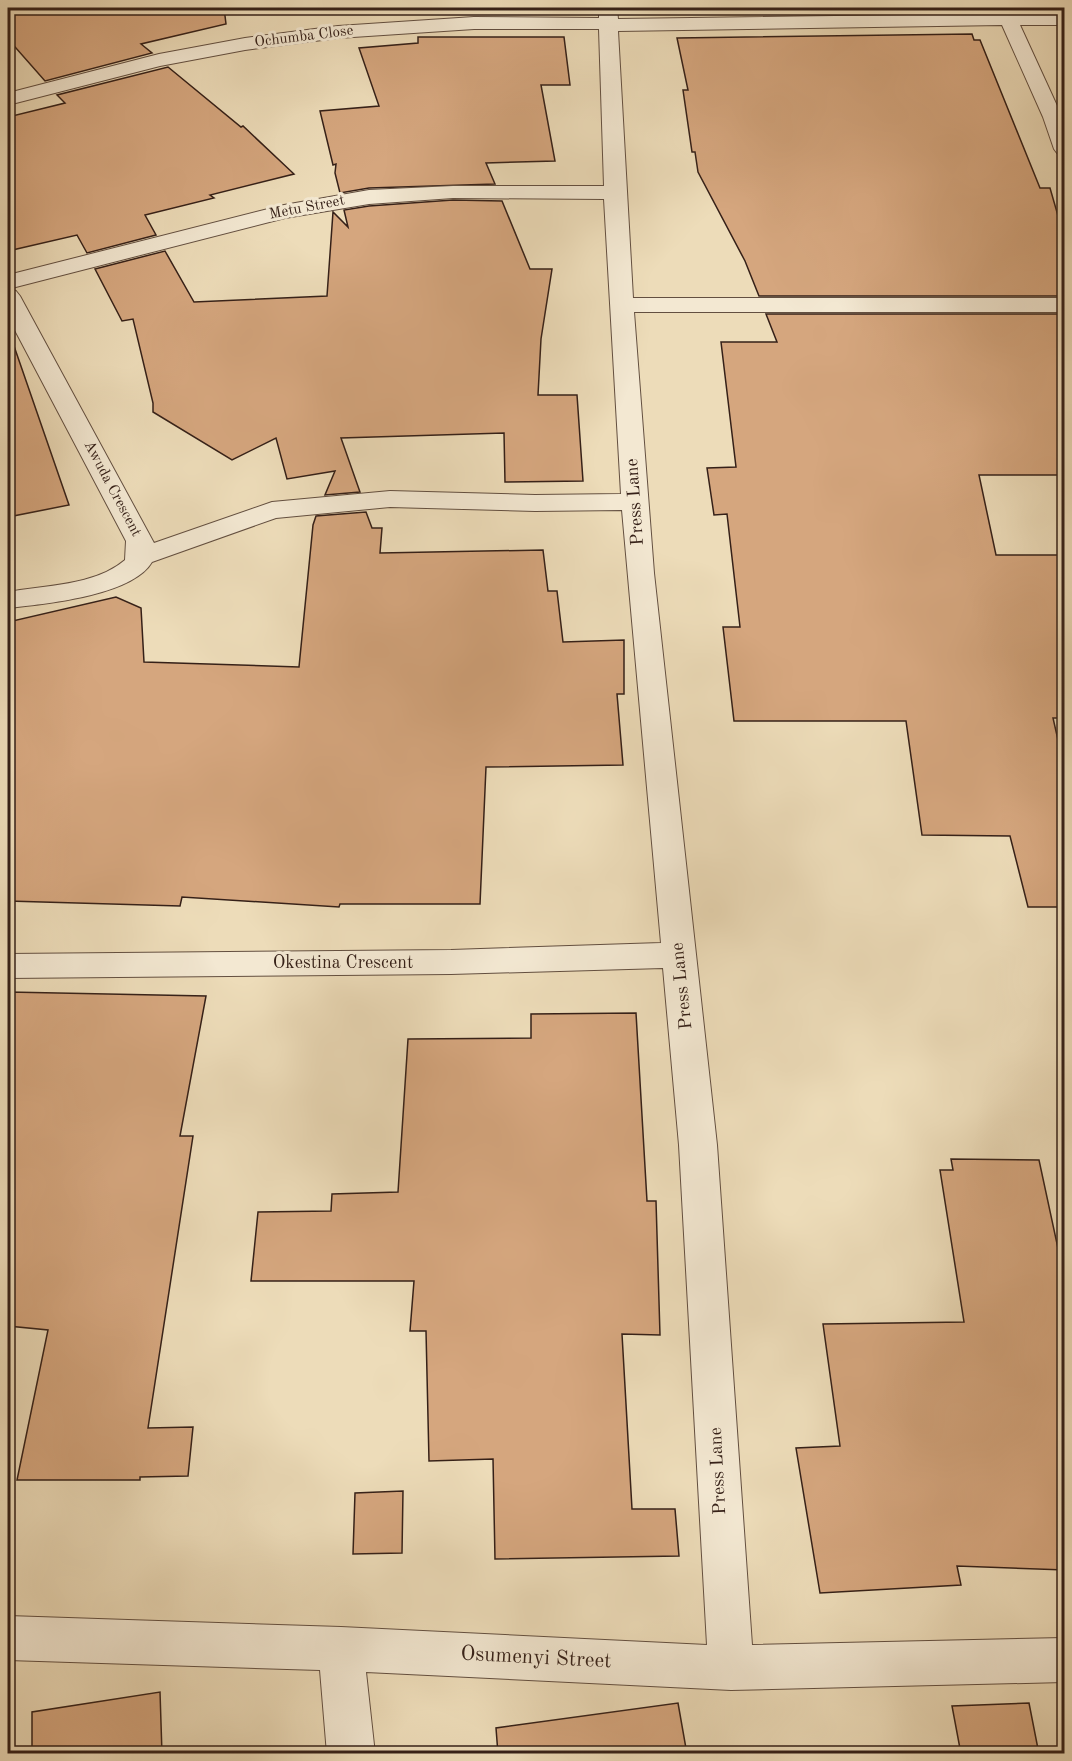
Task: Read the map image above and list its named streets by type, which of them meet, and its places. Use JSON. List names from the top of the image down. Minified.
{"streets":{"street":["Ochumba Close","Metu Street","Awuda Crescent","Press Lane","Okestina Crescent","Osumenyi Street"]},"crossings":[["Ochumba Close","Press Lane"],["Metu Street","Press Lane"],["Press Lane","Okestina Crescent"],["Press Lane","Osumenyi Street"]]}
